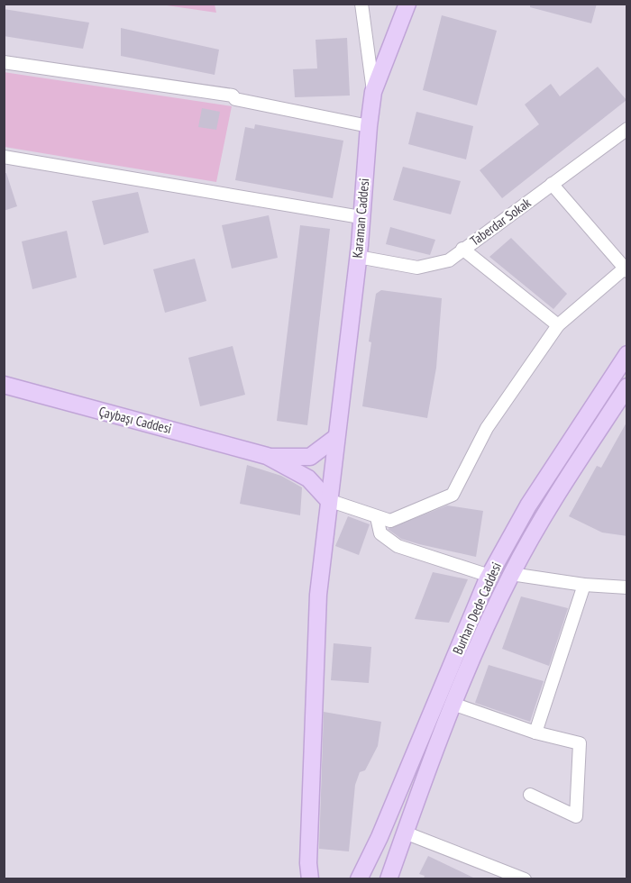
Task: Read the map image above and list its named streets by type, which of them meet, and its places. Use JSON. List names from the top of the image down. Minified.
{"streets":{"street":["Karaman Caddesi","Taberdar Sokak","Çaybaşı Caddesi","Burhan Dede Caddesi"]},"crossings":[["Karaman Caddesi","Taberdar Sokak"]]}
